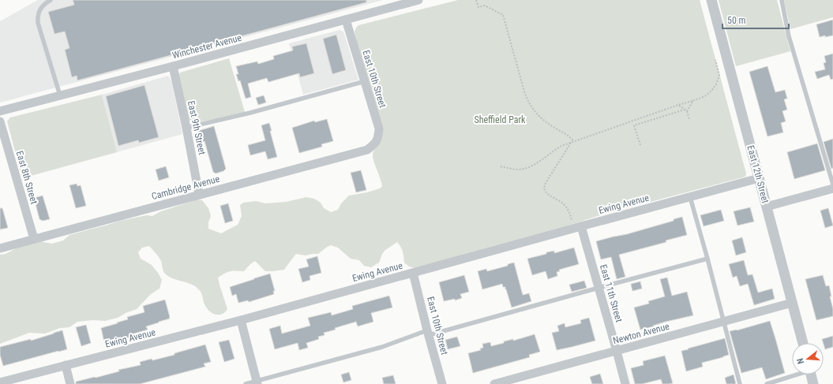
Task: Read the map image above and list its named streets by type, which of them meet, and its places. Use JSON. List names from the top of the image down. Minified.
{"streets":{"street":["Winchester Avenue","East 10th Street","East 9th Street","East 12th Street","East 8th Street","Cambridge Avenue","Ewing Avenue","East 11th Street","Newton Avenue"]},"crossings":[["Winchester Avenue","East 10th Street"],["Winchester Avenue","East 9th Street"],["East 10th Street","Cambridge Avenue"],["East 10th Street","Ewing Avenue"],["East 9th Street","Cambridge Avenue"],["East 12th Street","Ewing Avenue"],["East 12th Street","Newton Avenue"],["East 8th Street","Cambridge Avenue"],["Ewing Avenue","East 11th Street"],["East 11th Street","Newton Avenue"]],"parks":["Sheffield Park"],"scale_bar":"50 m","north":"left"}
